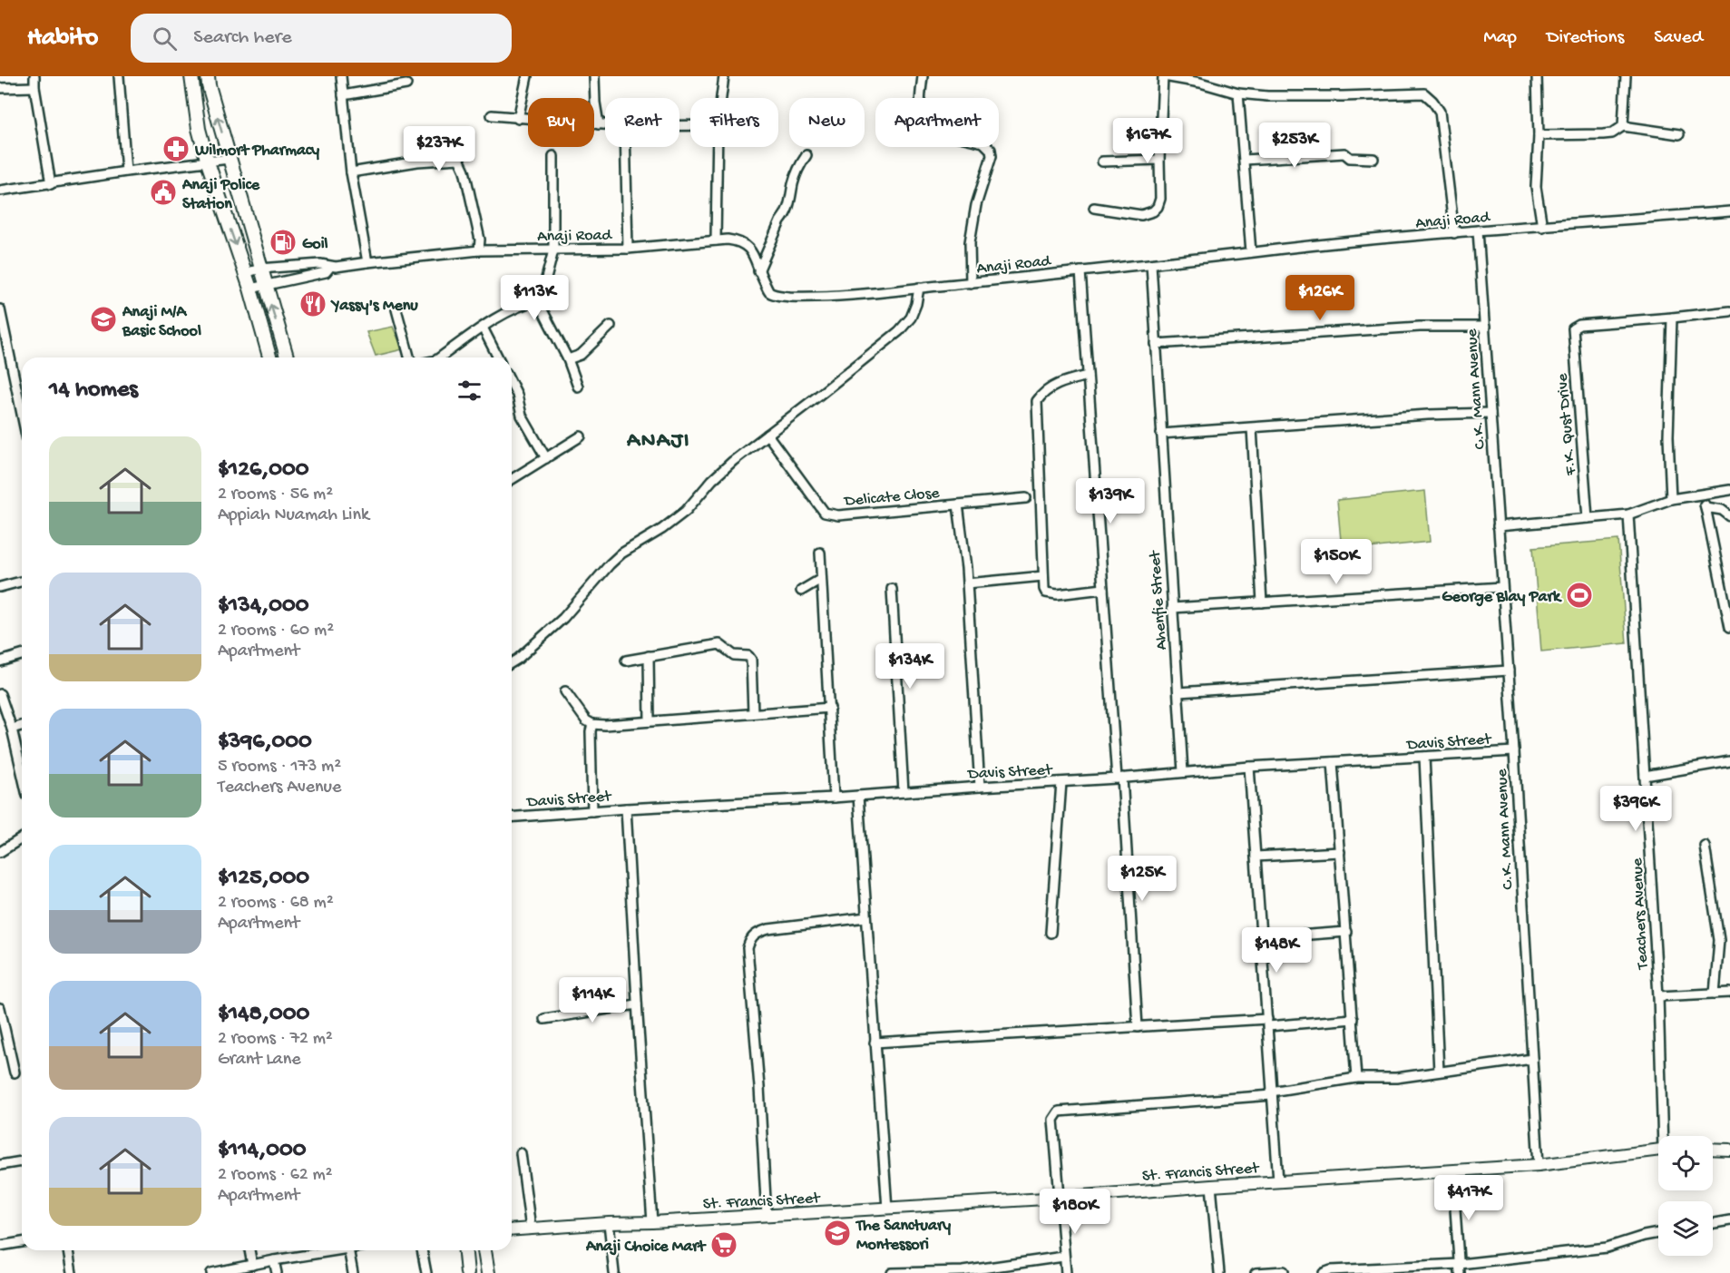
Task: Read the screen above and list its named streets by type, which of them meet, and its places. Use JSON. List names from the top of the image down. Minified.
{"streets":{"street":["Anaji Road","C.K. Mann Avenue","F.K. Qust Drive","Delicate Close","Ahenfie Street","Davis Street","Teachers Avenue","St. Francis Street"]},"crossings":[["Anaji Road","C.K. Mann Avenue"],["Anaji Road","Ahenfie Street"],["C.K. Mann Avenue","Davis Street"],["C.K. Mann Avenue","St. Francis Street"],["Ahenfie Street","Davis Street"]],"districts":["ANAJI"],"places":{"pharmacy":["Wilmort Pharmacy"],"public building":["Anaji Police Station"],"fuel station":["Goil"],"restaurant":["Yassy's Menu"],"school or university":["Anaji M/A Basic School","The Sanctuary Montessori"],"sports":["George Blay Park"],"supermarket":["Anaji Choice Mart"]},"page":{"header":"Habito","search":"Search here","nav":["Map","Directions","Saved"],"chip":["Buy","Rent","Filters","New","Apartment"],"price":["$167K","$253K","$237K","$113K","$126K","$139K","$150K","$134K","$396K","$125K","$148K","$114K","$417K","$180K"],"heading":"14 homes","list":[{"name":"$126,000","note":"2 rooms · 56 m² · Appiah Nuamah Link"},{"name":"$134,000","note":"2 rooms · 60 m² · Apartment"},{"name":"$396,000","note":"5 rooms · 173 m² · Teachers Avenue"},{"name":"$125,000","note":"2 rooms · 68 m² · Apartment"},{"name":"$148,000","note":"2 rooms · 72 m² · Grant Lane"},{"name":"$114,000","note":"2 rooms · 62 m² · Apartment"}]}}
